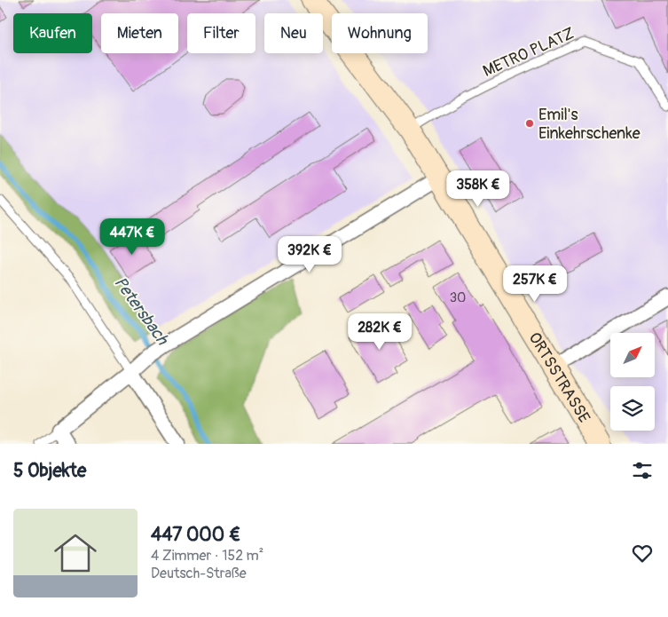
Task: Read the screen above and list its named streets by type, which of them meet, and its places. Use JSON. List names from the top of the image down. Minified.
{"streets":{"main road":["ORTSSTRASSE"],"lane":["METRO PLATZ"]},"crossings":[["METRO PLATZ","ORTSSTRASSE"]],"water":["Petersbach"],"places":["Emil's Einkehrschenke"],"house_numbers":["30"],"north":"top right","page":{"chip":["Kaufen","Mieten","Filter","Neu","Wohnung"],"price":["358K €","447K €","392K €","257K €","282K €"],"heading":"5 Objekte","list":[{"name":"447 000 €","note":"4 Zimmer · 152 m² · Deutsch-Straße"}]}}
